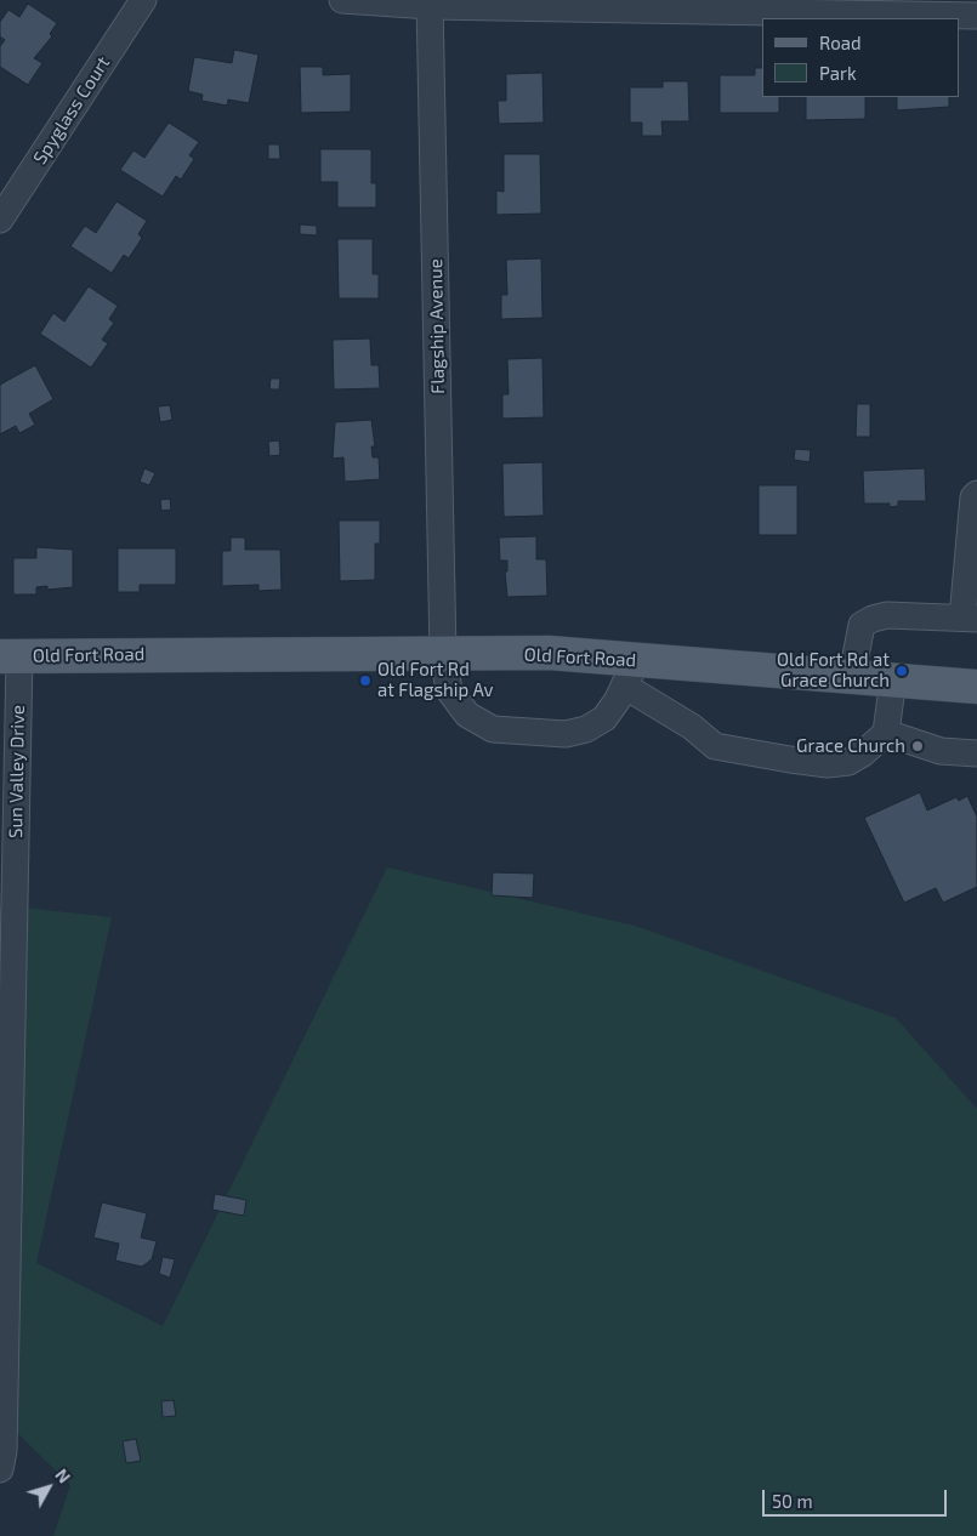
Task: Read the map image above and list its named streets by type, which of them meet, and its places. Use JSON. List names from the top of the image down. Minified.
{"streets":{"main road":["Old Fort Road"],"street":["Spyglass Court","Flagship Avenue","Sun Valley Drive"]},"crossings":[["Flagship Avenue","Old Fort Road"],["Old Fort Road","Sun Valley Drive"]],"places":["Old Fort Rd at Grace Church","Old Fort Rd at Flagship Av","Grace Church"],"legend":["Road","Park"],"scale_bar":"50 m","north":"top right"}
